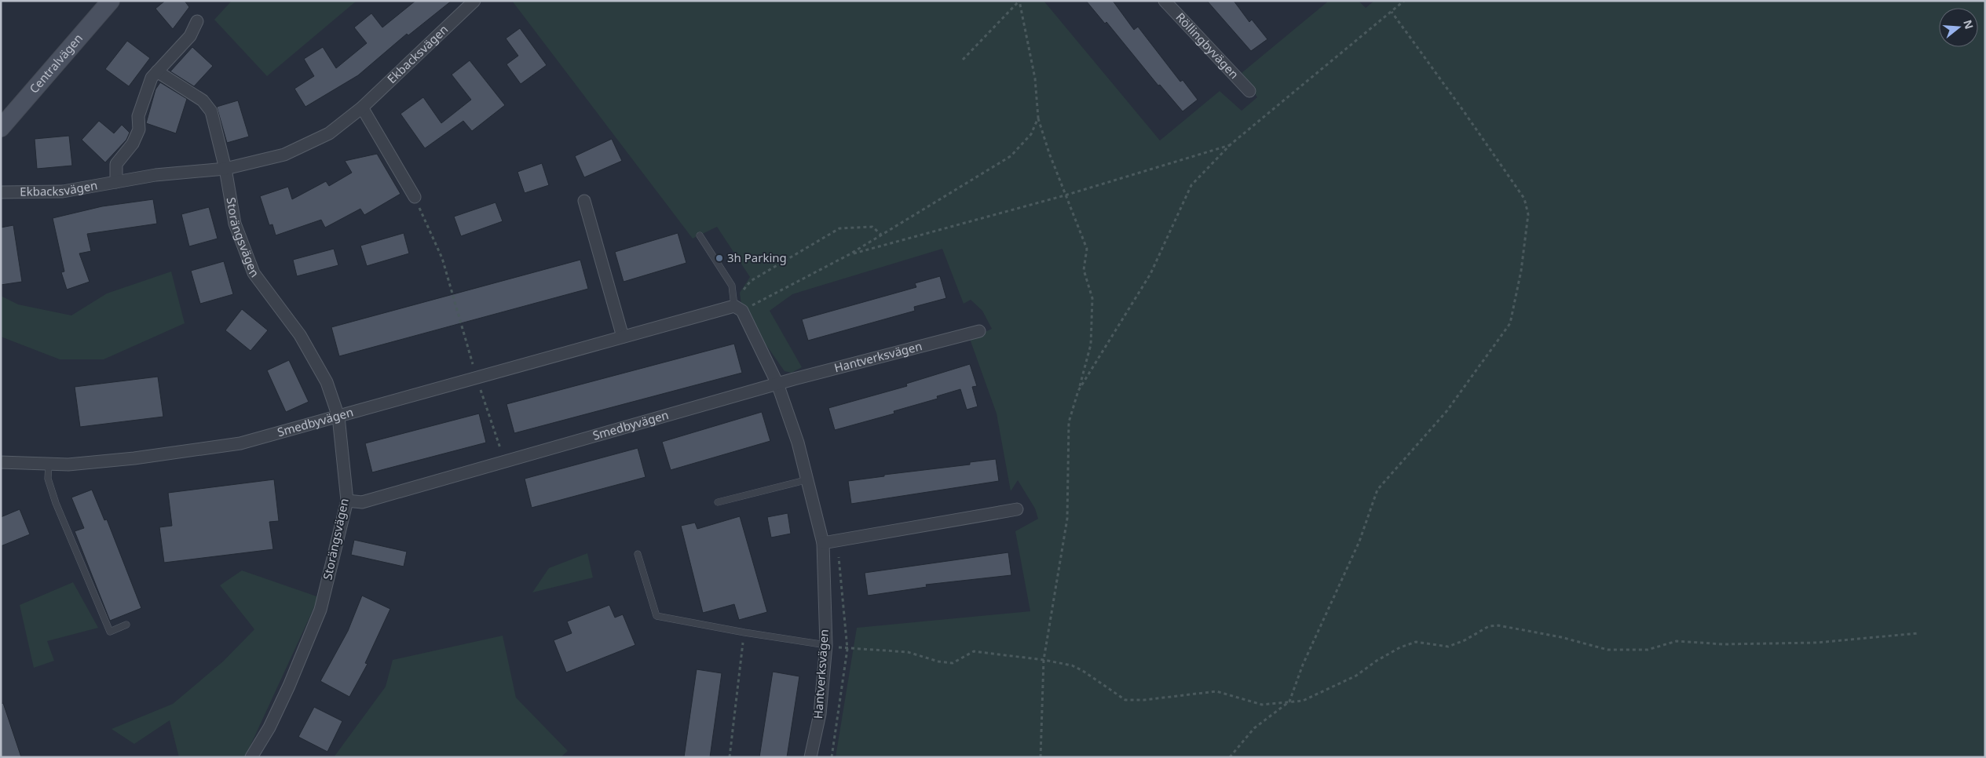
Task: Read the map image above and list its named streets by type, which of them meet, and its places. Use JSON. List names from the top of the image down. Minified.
{"streets":{"street":["Röllingbyvägen","Ekbacksvägen","Centralvägen","Storängsvägen","Hantverksvägen","Smedbyvägen"]},"crossings":[["Ekbacksvägen","Storängsvägen"],["Storängsvägen","Smedbyvägen"],["Hantverksvägen","Smedbyvägen"]],"places":["3h Parking"],"north":"right"}
